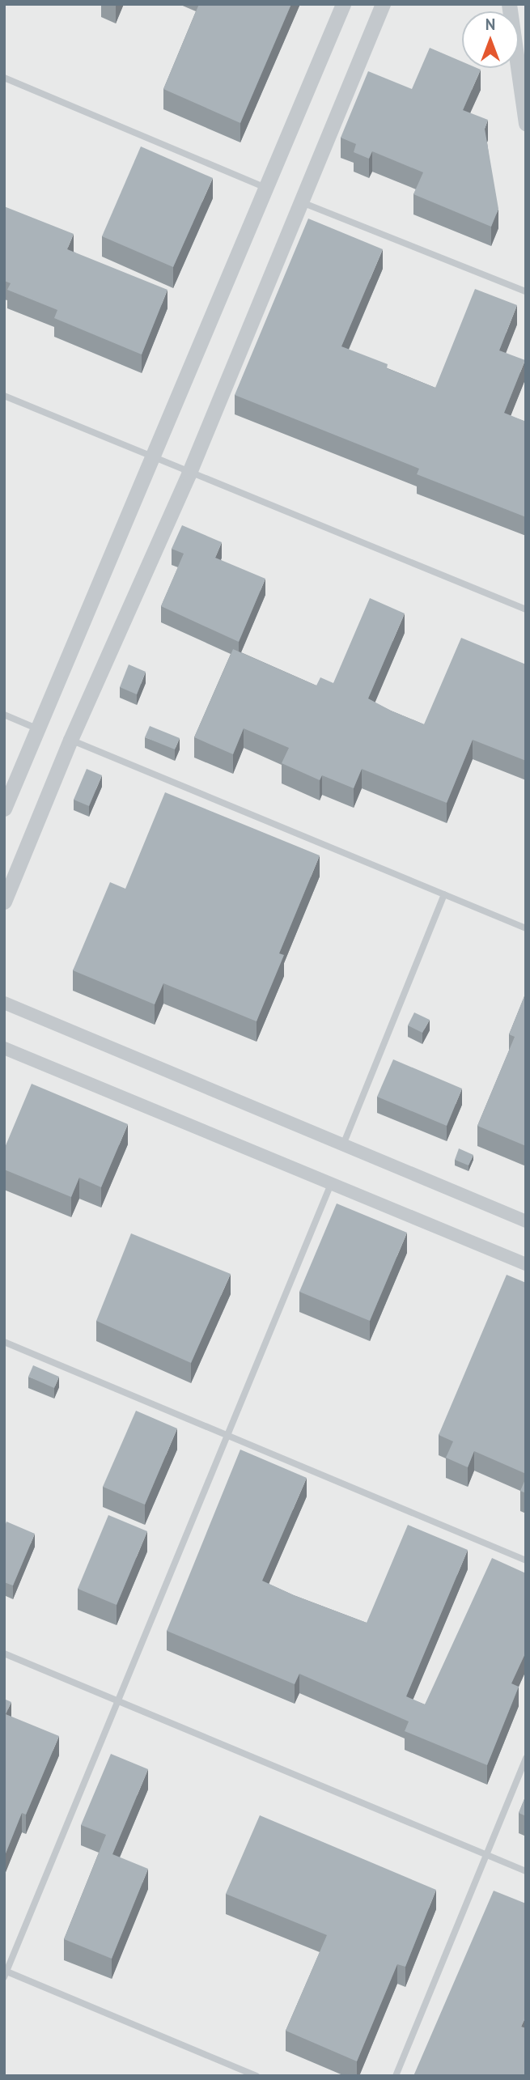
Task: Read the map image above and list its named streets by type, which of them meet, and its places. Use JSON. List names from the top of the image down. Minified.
{"north":"top"}
